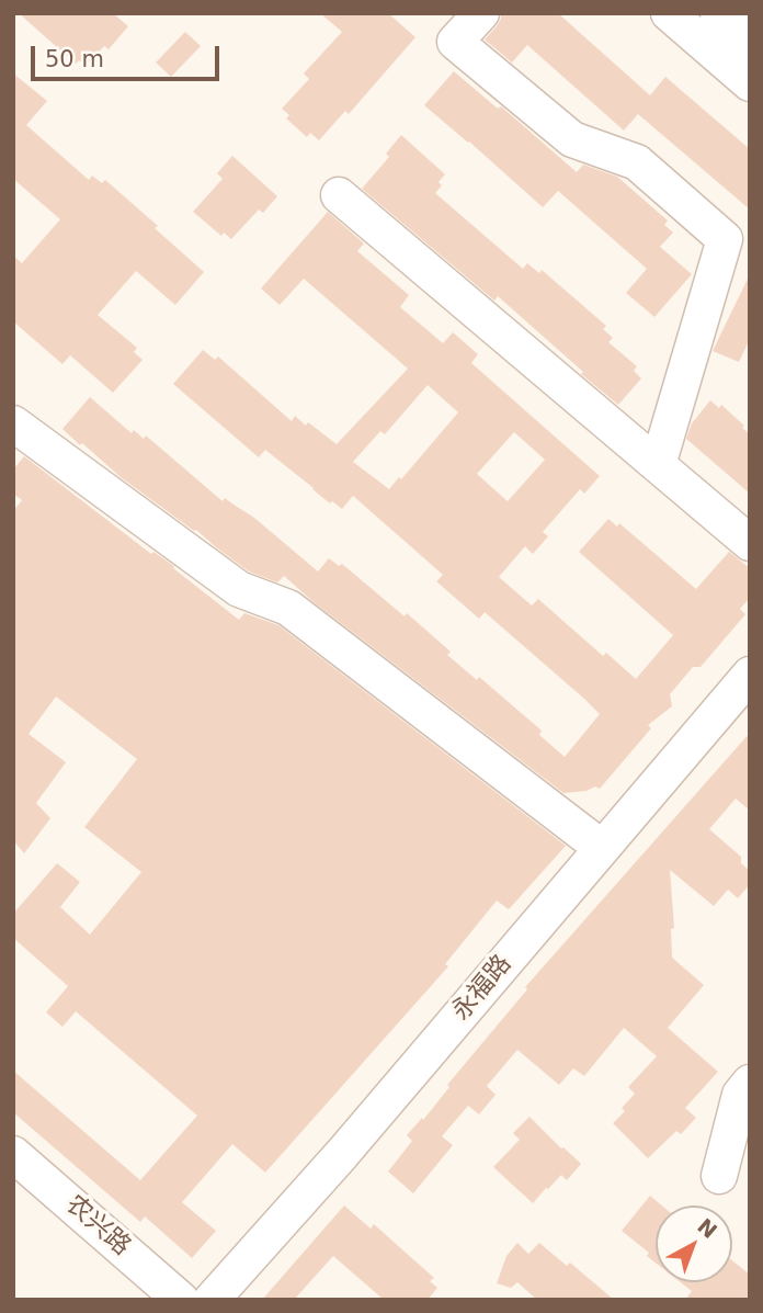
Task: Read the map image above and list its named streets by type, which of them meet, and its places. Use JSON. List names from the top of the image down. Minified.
{"streets":{"street":["永福路","农兴路"]},"scale_bar":"50 m","north":"top right"}
